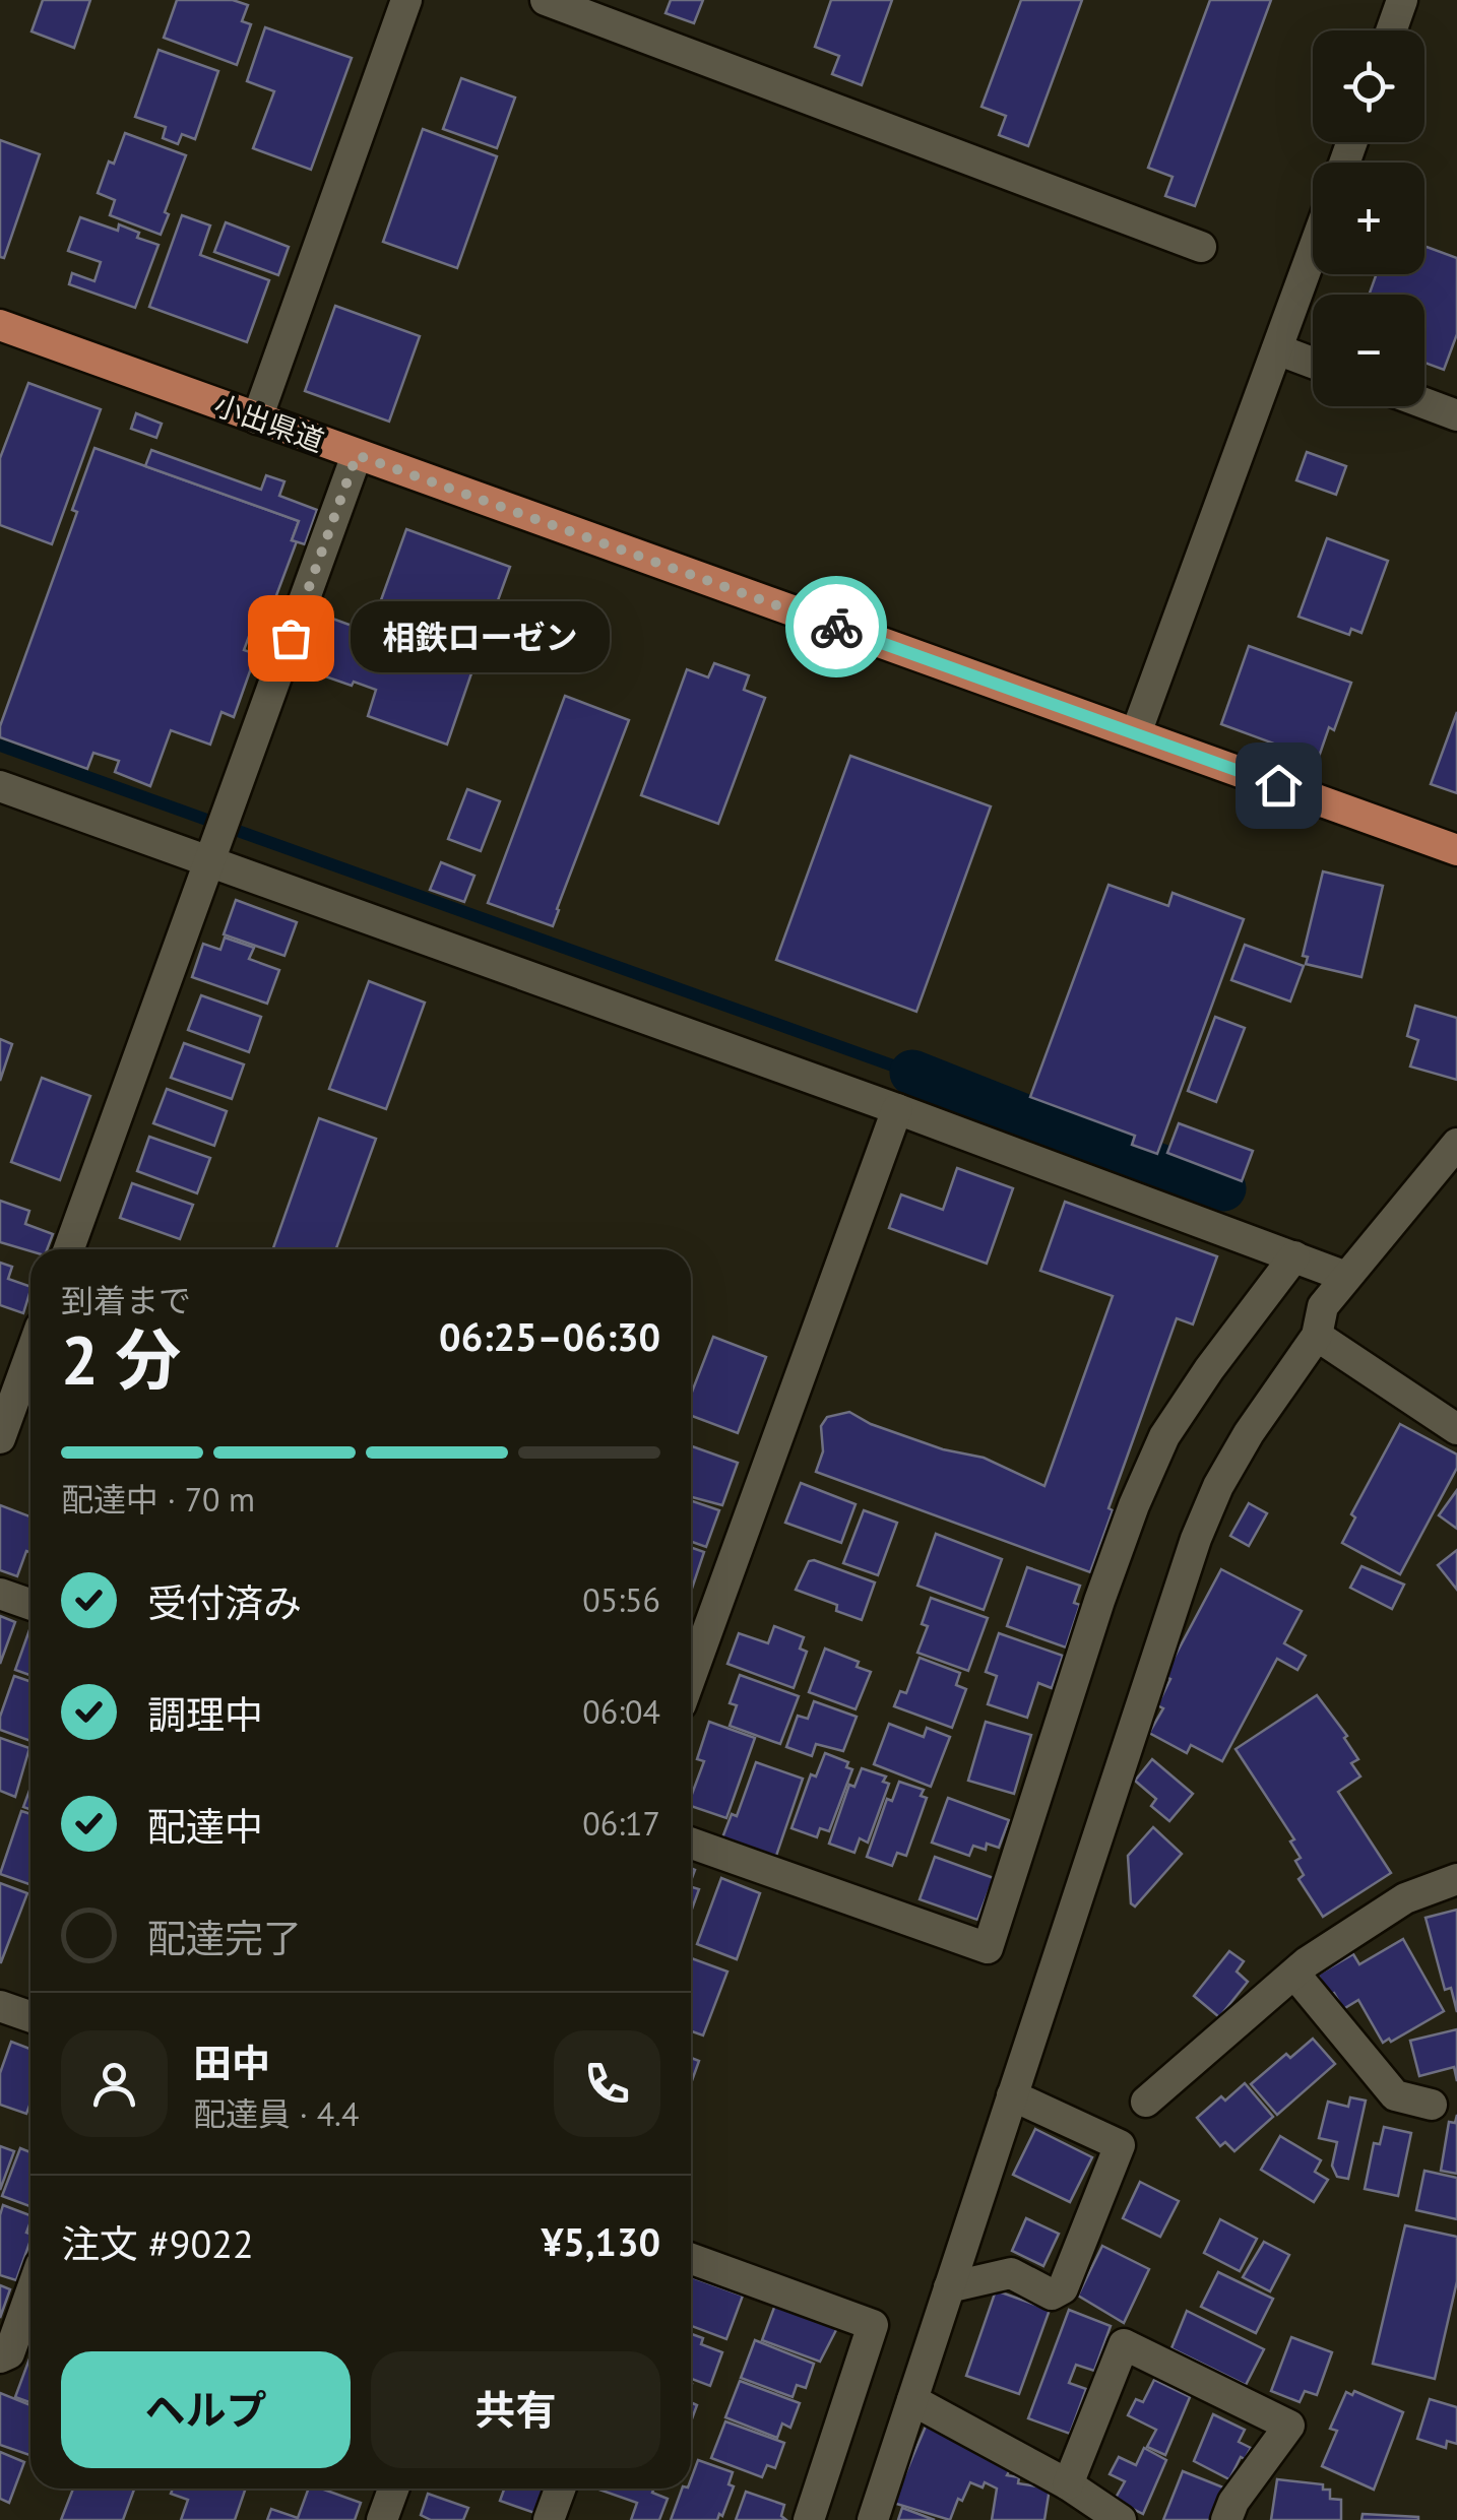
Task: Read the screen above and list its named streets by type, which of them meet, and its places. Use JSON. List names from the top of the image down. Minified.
{"streets":{"main road":["小出県道"]},"places":["相鉄ローゼン"],"page":{"map_buttons":["+","−"],"bubble":"相鉄ローゼン","heading":["2 分","到着まで","06:25–06:30"],"panel":["田中","配達員 · 4.4","注文 #9022","¥5,130"],"bar":"配達中 · 70 m","list":[["受付済み","05:56"],["調理中","06:04"],["配達中","06:17"],"配達完了"],"buttons":["ヘルプ","共有"]}}
